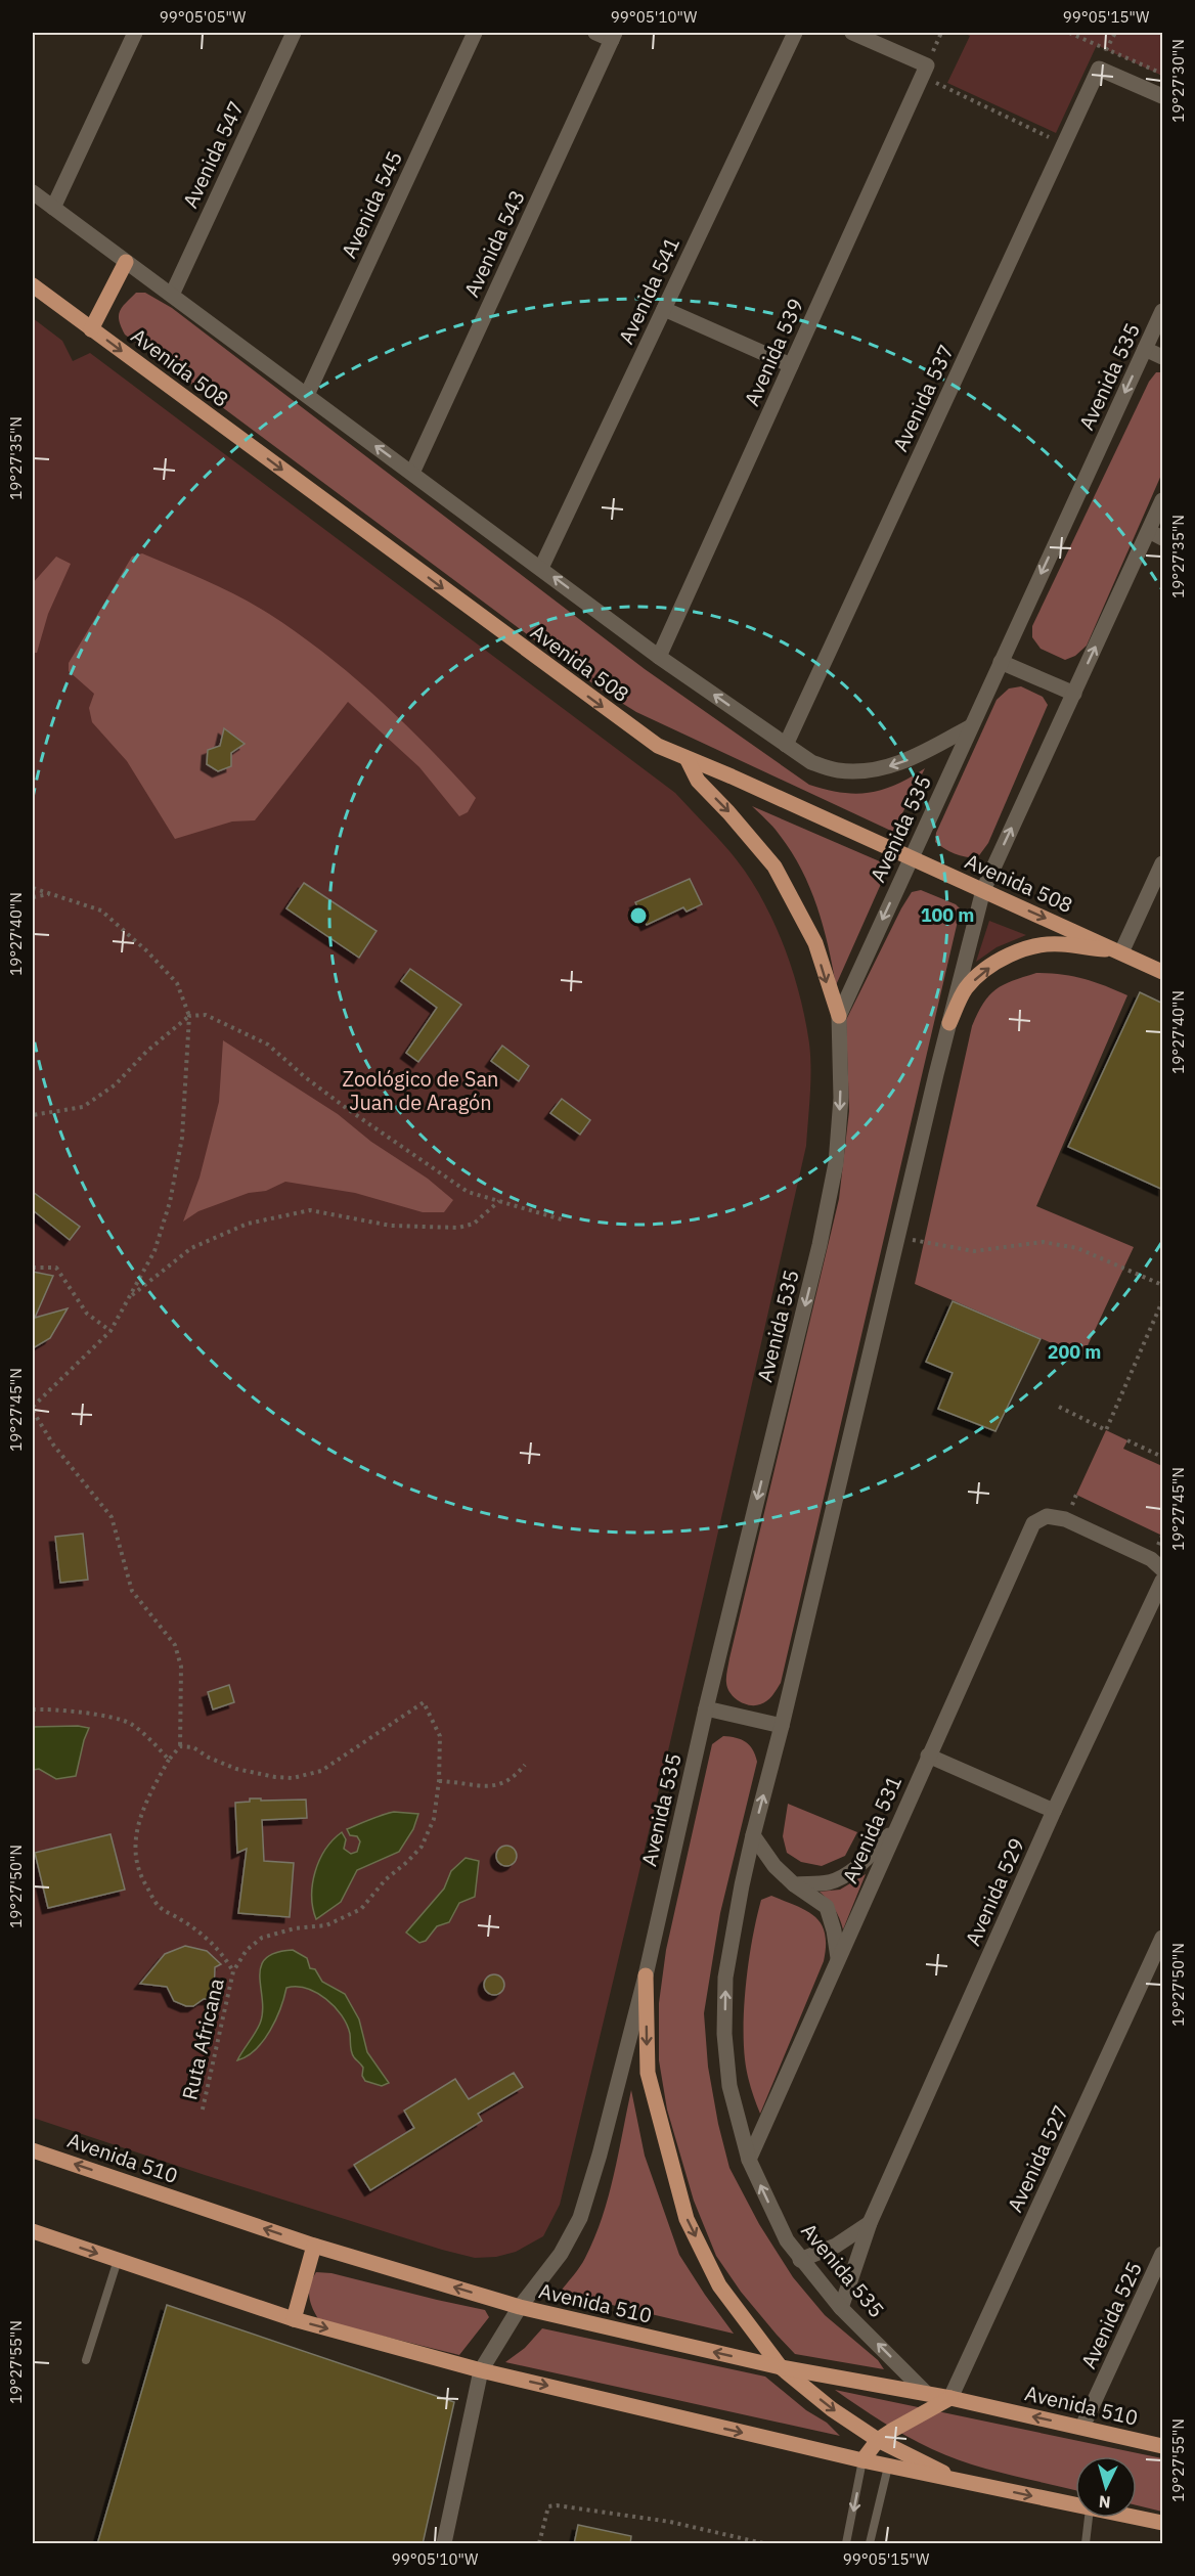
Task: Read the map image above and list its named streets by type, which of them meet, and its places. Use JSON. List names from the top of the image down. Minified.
{"streets":{"main road":["Avenida 508","Avenida 510"],"street":["Avenida 547","Avenida 545","Avenida 543","Avenida 541","Avenida 539","Avenida 535","Avenida 537","Avenida 531","Avenida 529","Avenida 527","Avenida 525"],"path":["Ruta Africana"]},"crossings":[["Avenida 508","Avenida 535"],["Avenida 535","Avenida 531"],["Avenida 535","Avenida 529"],["Avenida 535","Avenida 510"],["Avenida 510","Avenida 527"],["Avenida 510","Avenida 525"]],"one_way":["Avenida 508"],"parks":["Zoológico de San Juan de Aragón"],"north":"bottom","coordinates":["99°05'05\"W","99°05'10\"W","99°05'15\"W","19°27'30\"N","19°27'35\"N","19°27'40\"N","19°27'45\"N","19°27'50\"N","19°27'55\"N"],"rings":["100 m","200 m"]}
